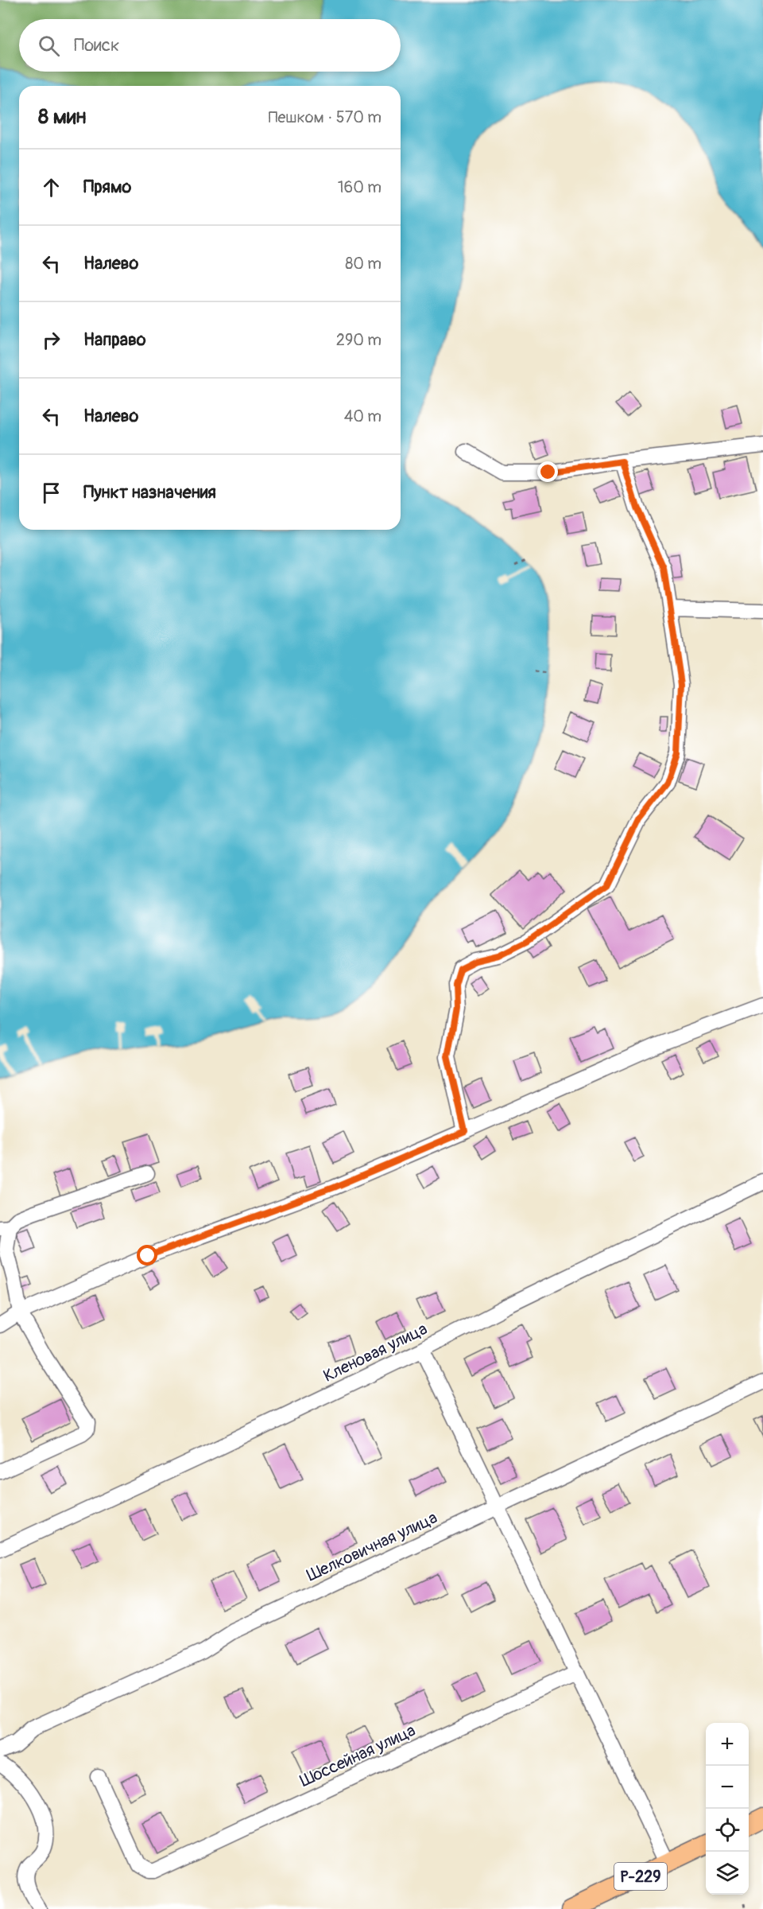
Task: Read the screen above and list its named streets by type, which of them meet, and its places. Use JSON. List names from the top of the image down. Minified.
{"streets":{"main road":["Р-229"],"street":["Кленовая улица","Шелковичная улица","Шоссейная улица"]},"page":{"search":"Поиск","heading":["8 мин","Пешком · 570 m"],"list":[["Прямо","160 m"],["Налево","80 m"],["Направо","290 m"],["Налево","40 m"],"Пункт назначения"],"map_buttons":["+","−"]}}
